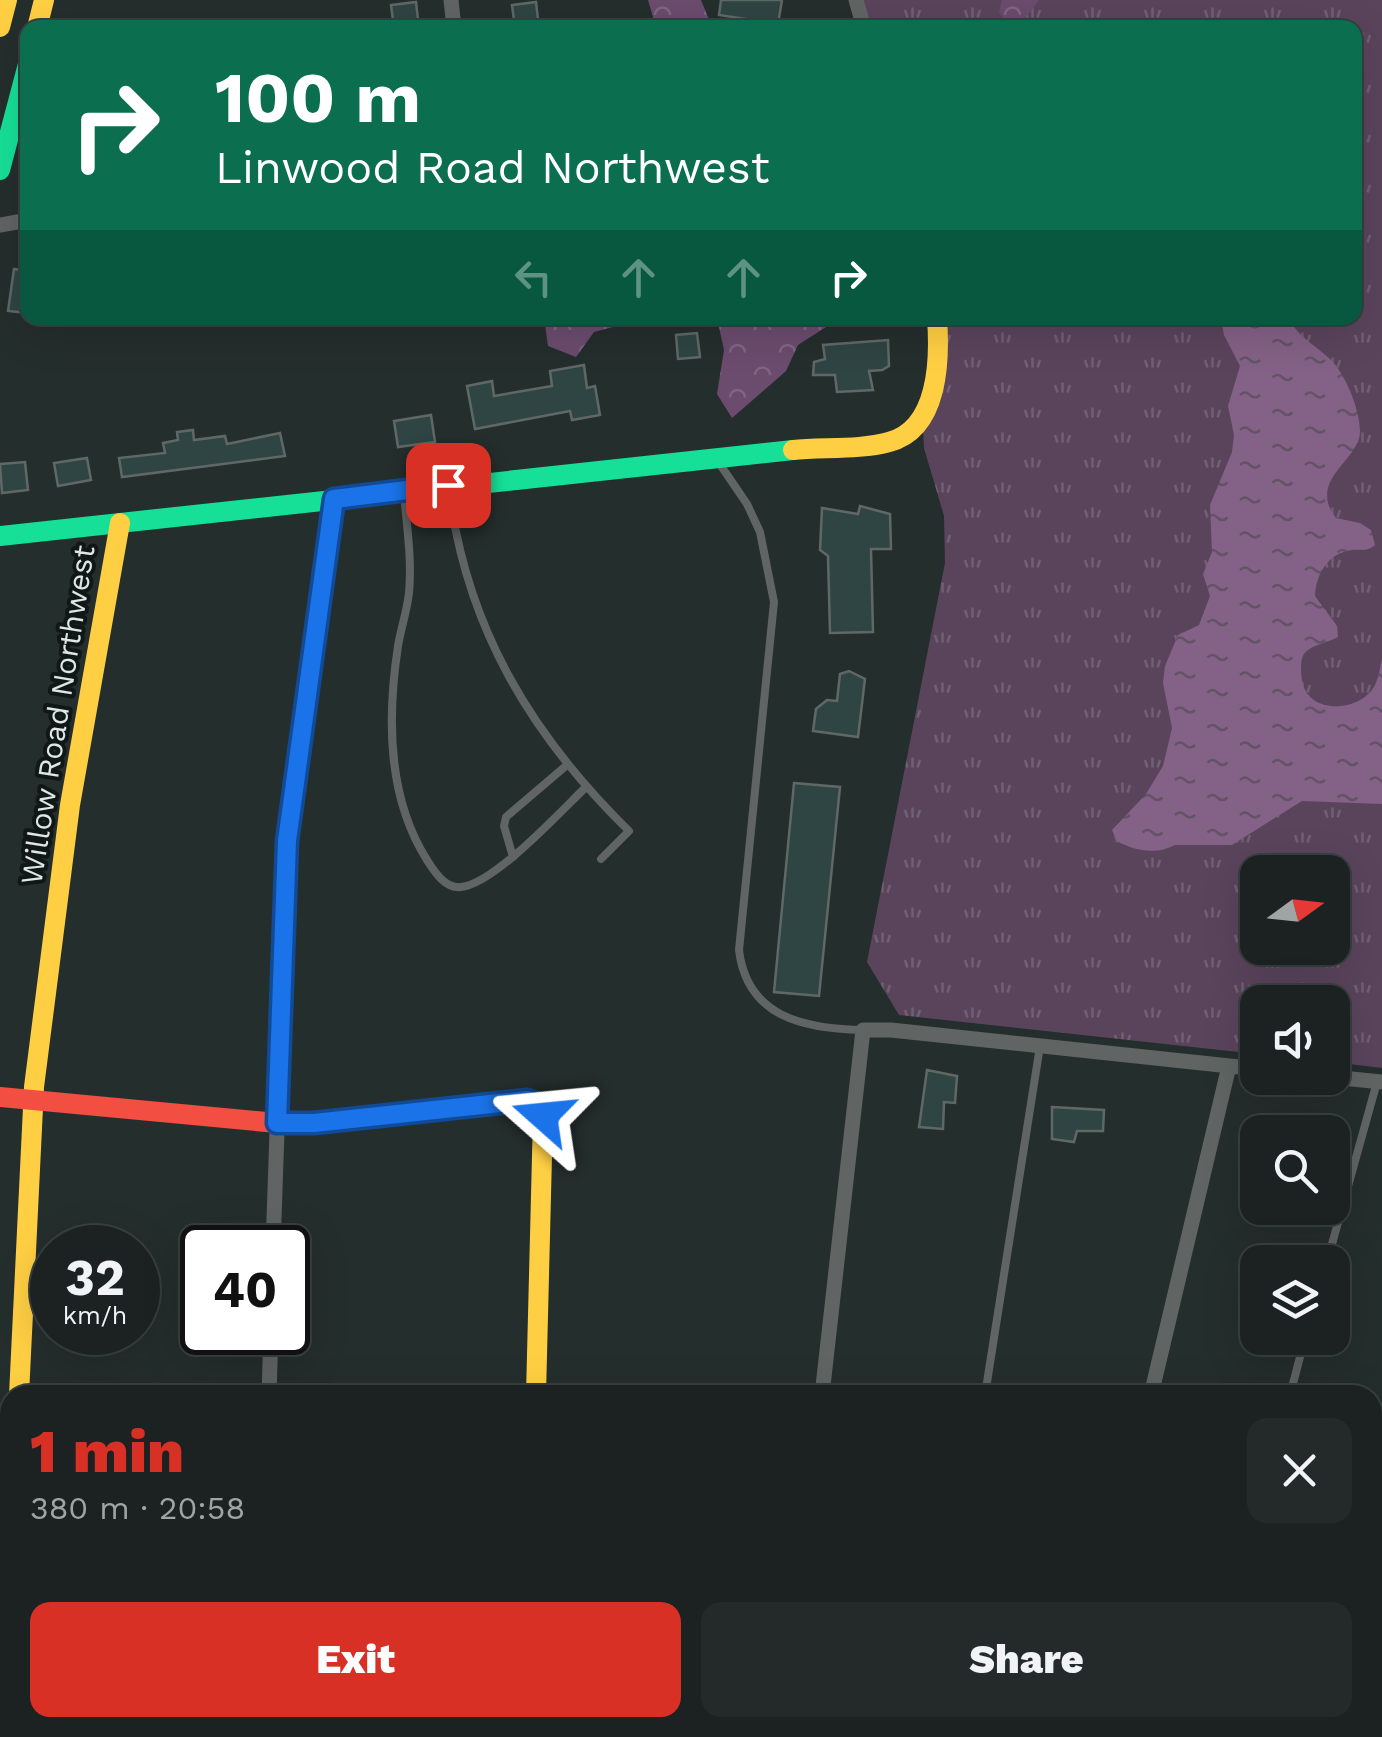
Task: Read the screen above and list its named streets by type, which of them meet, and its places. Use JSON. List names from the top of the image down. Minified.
{"streets":{"street":["Willow Road Northwest"]},"north":"right","page":{"turn":["100 m","Linwood Road Northwest"],"speed":"32 km/h","limit":"40","heading":["1 min","380 m · 20:58"],"buttons":["Exit","Share"]}}
